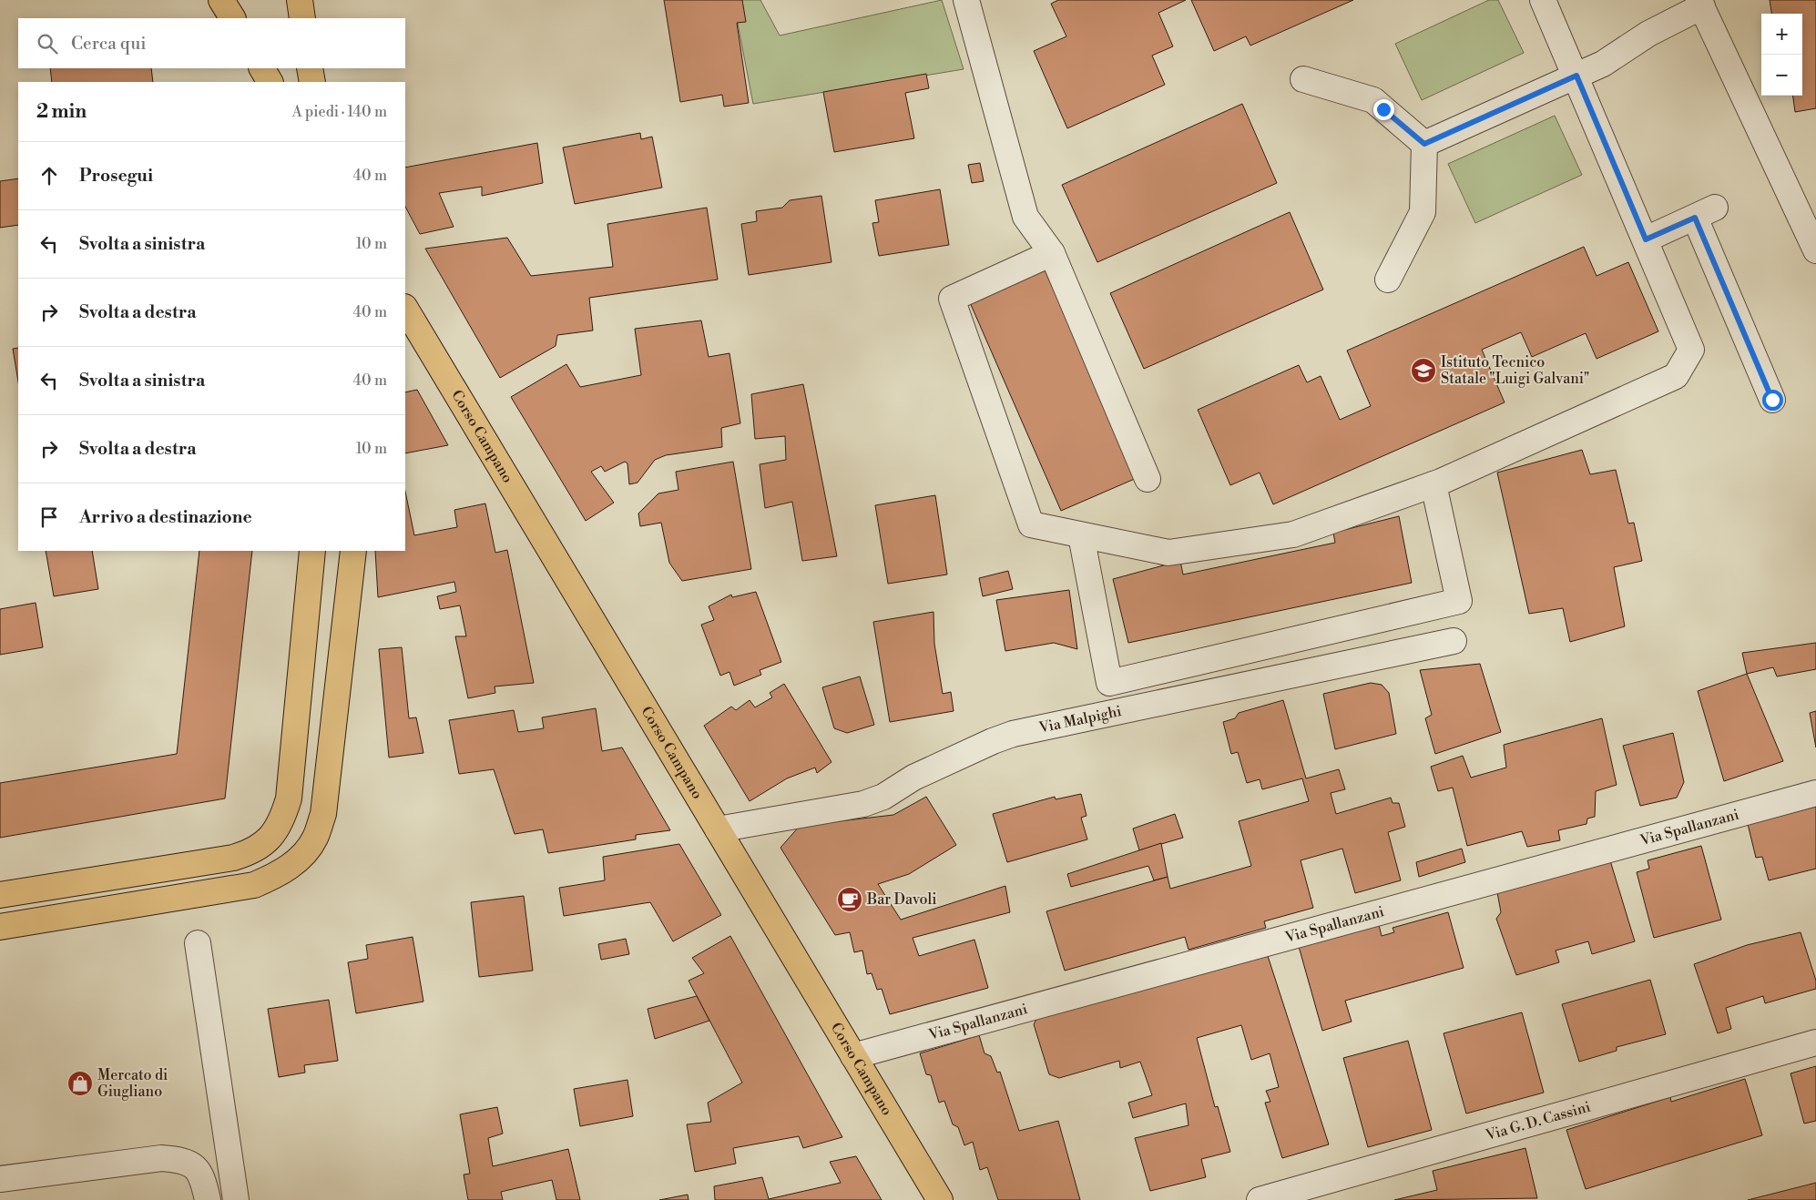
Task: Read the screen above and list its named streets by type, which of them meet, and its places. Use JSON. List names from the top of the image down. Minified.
{"streets":{"main road":["Corso Campano"],"street":["Via Malpighi","Via Spallanzani","Via G. D. Cassini"]},"crossings":[["Corso Campano","Via Malpighi"],["Corso Campano","Via Spallanzani"]],"places":{"school or university":["Istituto Tecnico Statale \"Luigi Galvani\""],"cafe":["Bar Davoli"],"shop":["Mercato di Giugliano"]},"page":{"map_buttons":["+","−"],"search":"Cerca qui","heading":["2 min","A piedi · 140 m"],"list":[["Prosegui","40 m"],["Svolta a sinistra","10 m"],["Svolta a destra","40 m"],["Svolta a sinistra","40 m"],["Svolta a destra","10 m"],"Arrivo a destinazione"]}}
